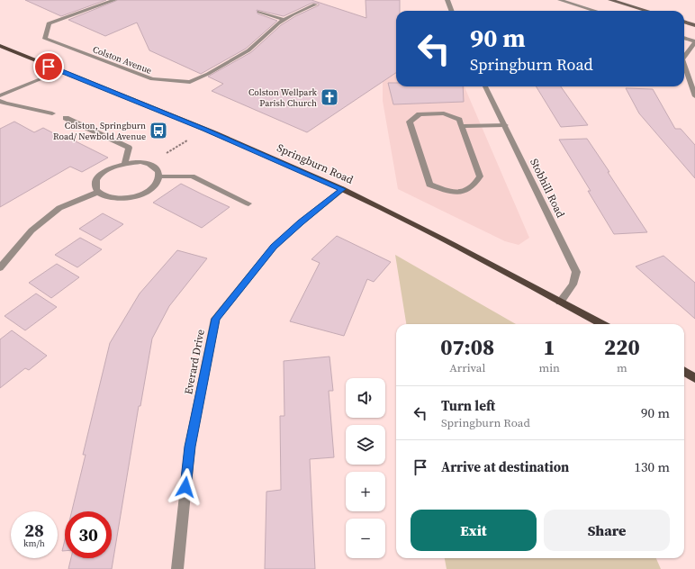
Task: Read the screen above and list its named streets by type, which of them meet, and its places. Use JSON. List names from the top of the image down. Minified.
{"streets":{"main road":["Springburn Road"],"street":["Colston Avenue","Stobhill Road","Everard Drive"]},"crossings":[["Springburn Road","Stobhill Road"],["Springburn Road","Everard Drive"]],"places":{"church":["Colston Wellpark Parish Church"],"bus stop":["Colston, Springburn Road/ Newbold Avenue"]},"page":{"turn":["90 m","Springburn Road"],"eta":["07:08","Arrival","1","min","220","m"],"map_buttons":["+","−"],"list":[{"name":"Turn left","note":"Springburn Road","value":"90 m"},{"name":"Arrive at destination","value":"130 m"}],"buttons":["Exit","Share"],"speed":"28 km/h","limit":"30"}}
